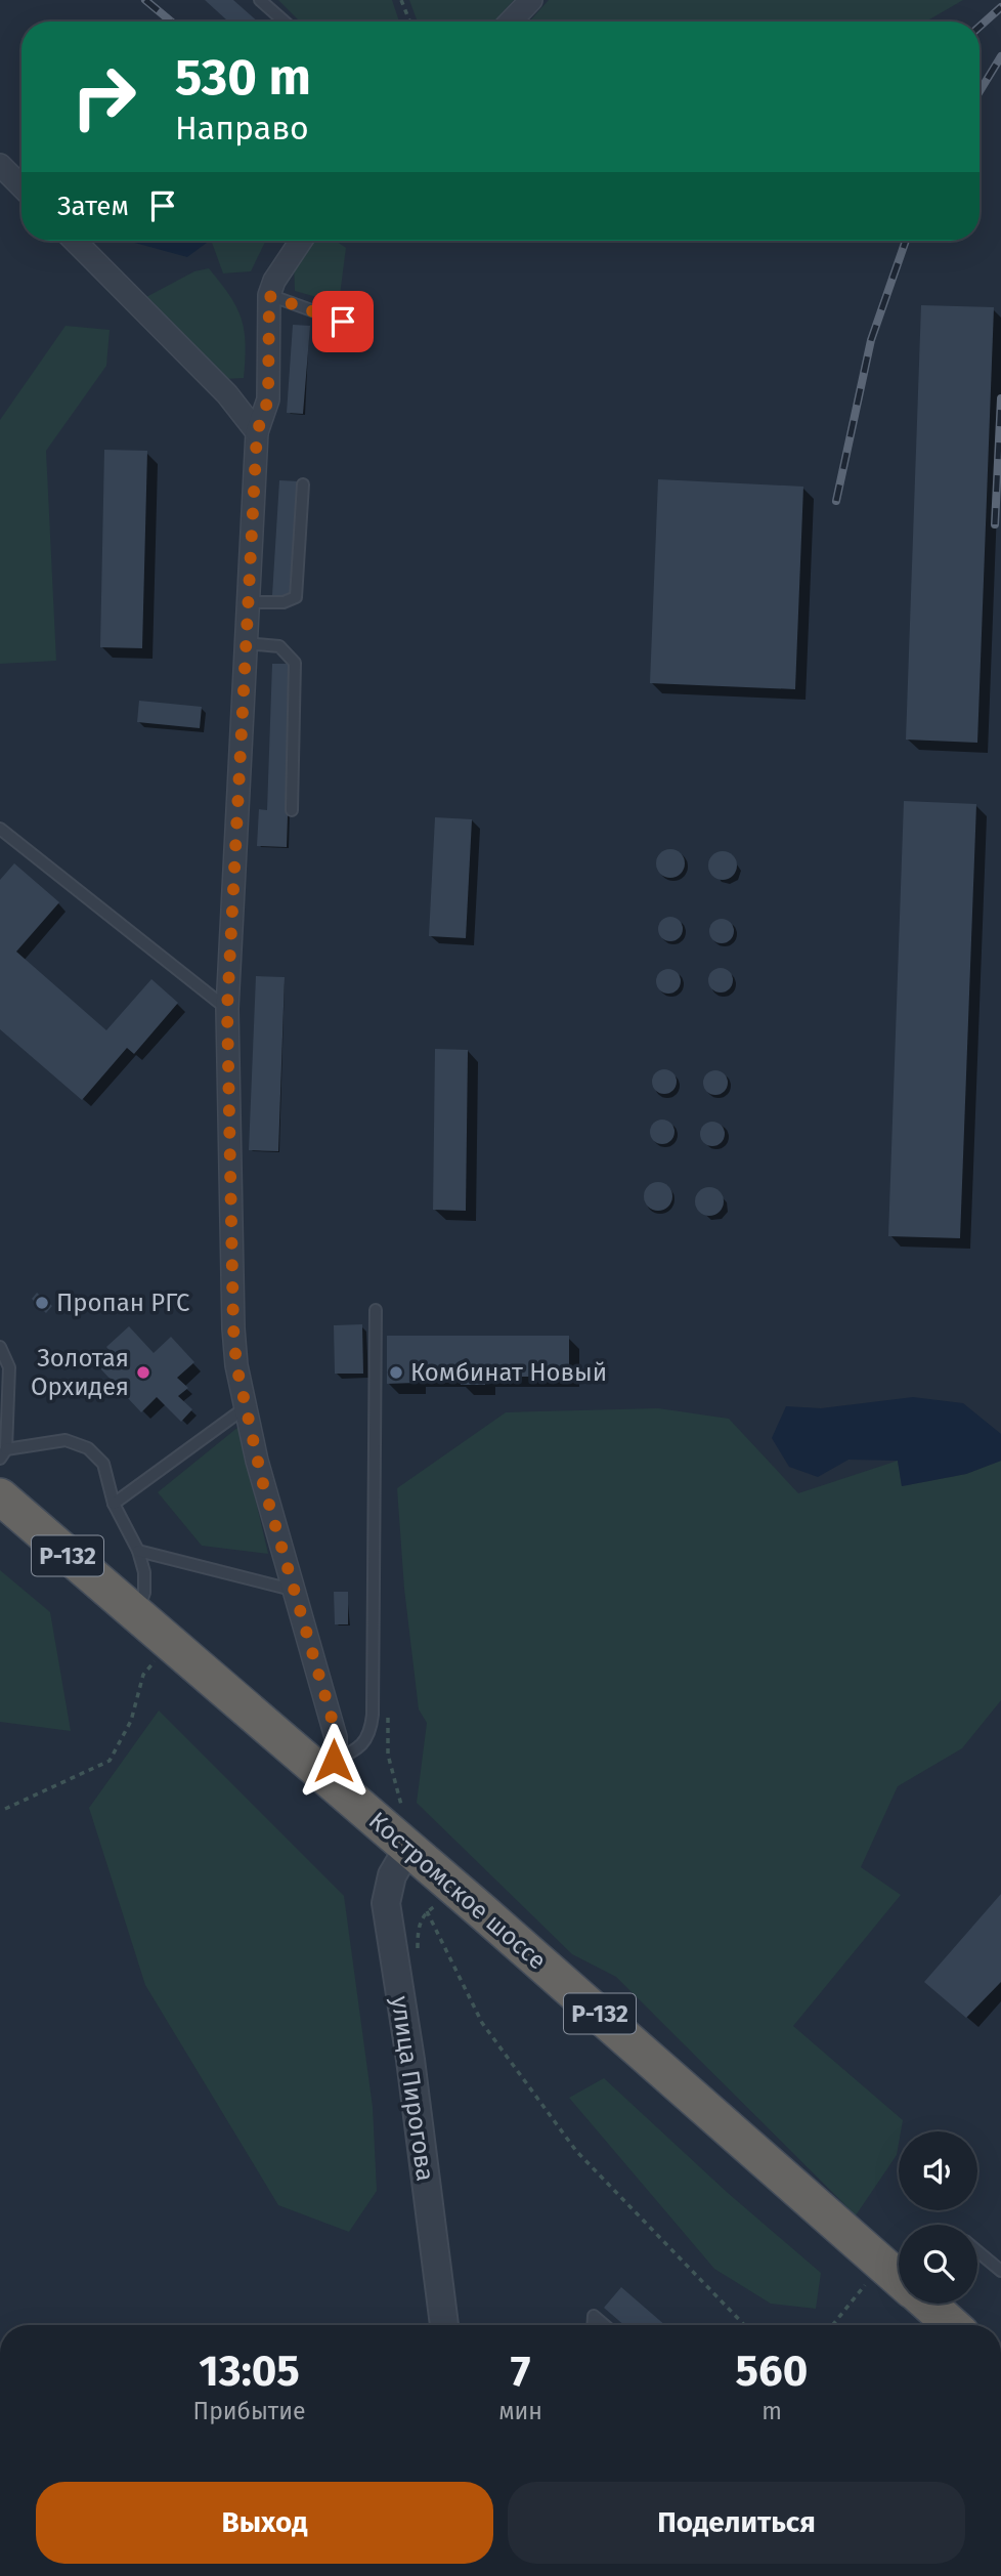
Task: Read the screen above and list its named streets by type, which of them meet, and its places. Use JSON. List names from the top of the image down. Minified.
{"streets":{"highway":["Р-132","Костромское шоссе"],"street":["улица Пирогова"]},"crossings":[["Костромское шоссе","улица Пирогова"]],"places":["Пропан РГС","Золотая Орхидея","Комбинат Новый"],"page":{"turn":["530 m","Направо"],"then":"Затем","eta":["13:05","Прибытие","7","мин","560","m"],"buttons":["Выход","Поделиться"]}}
